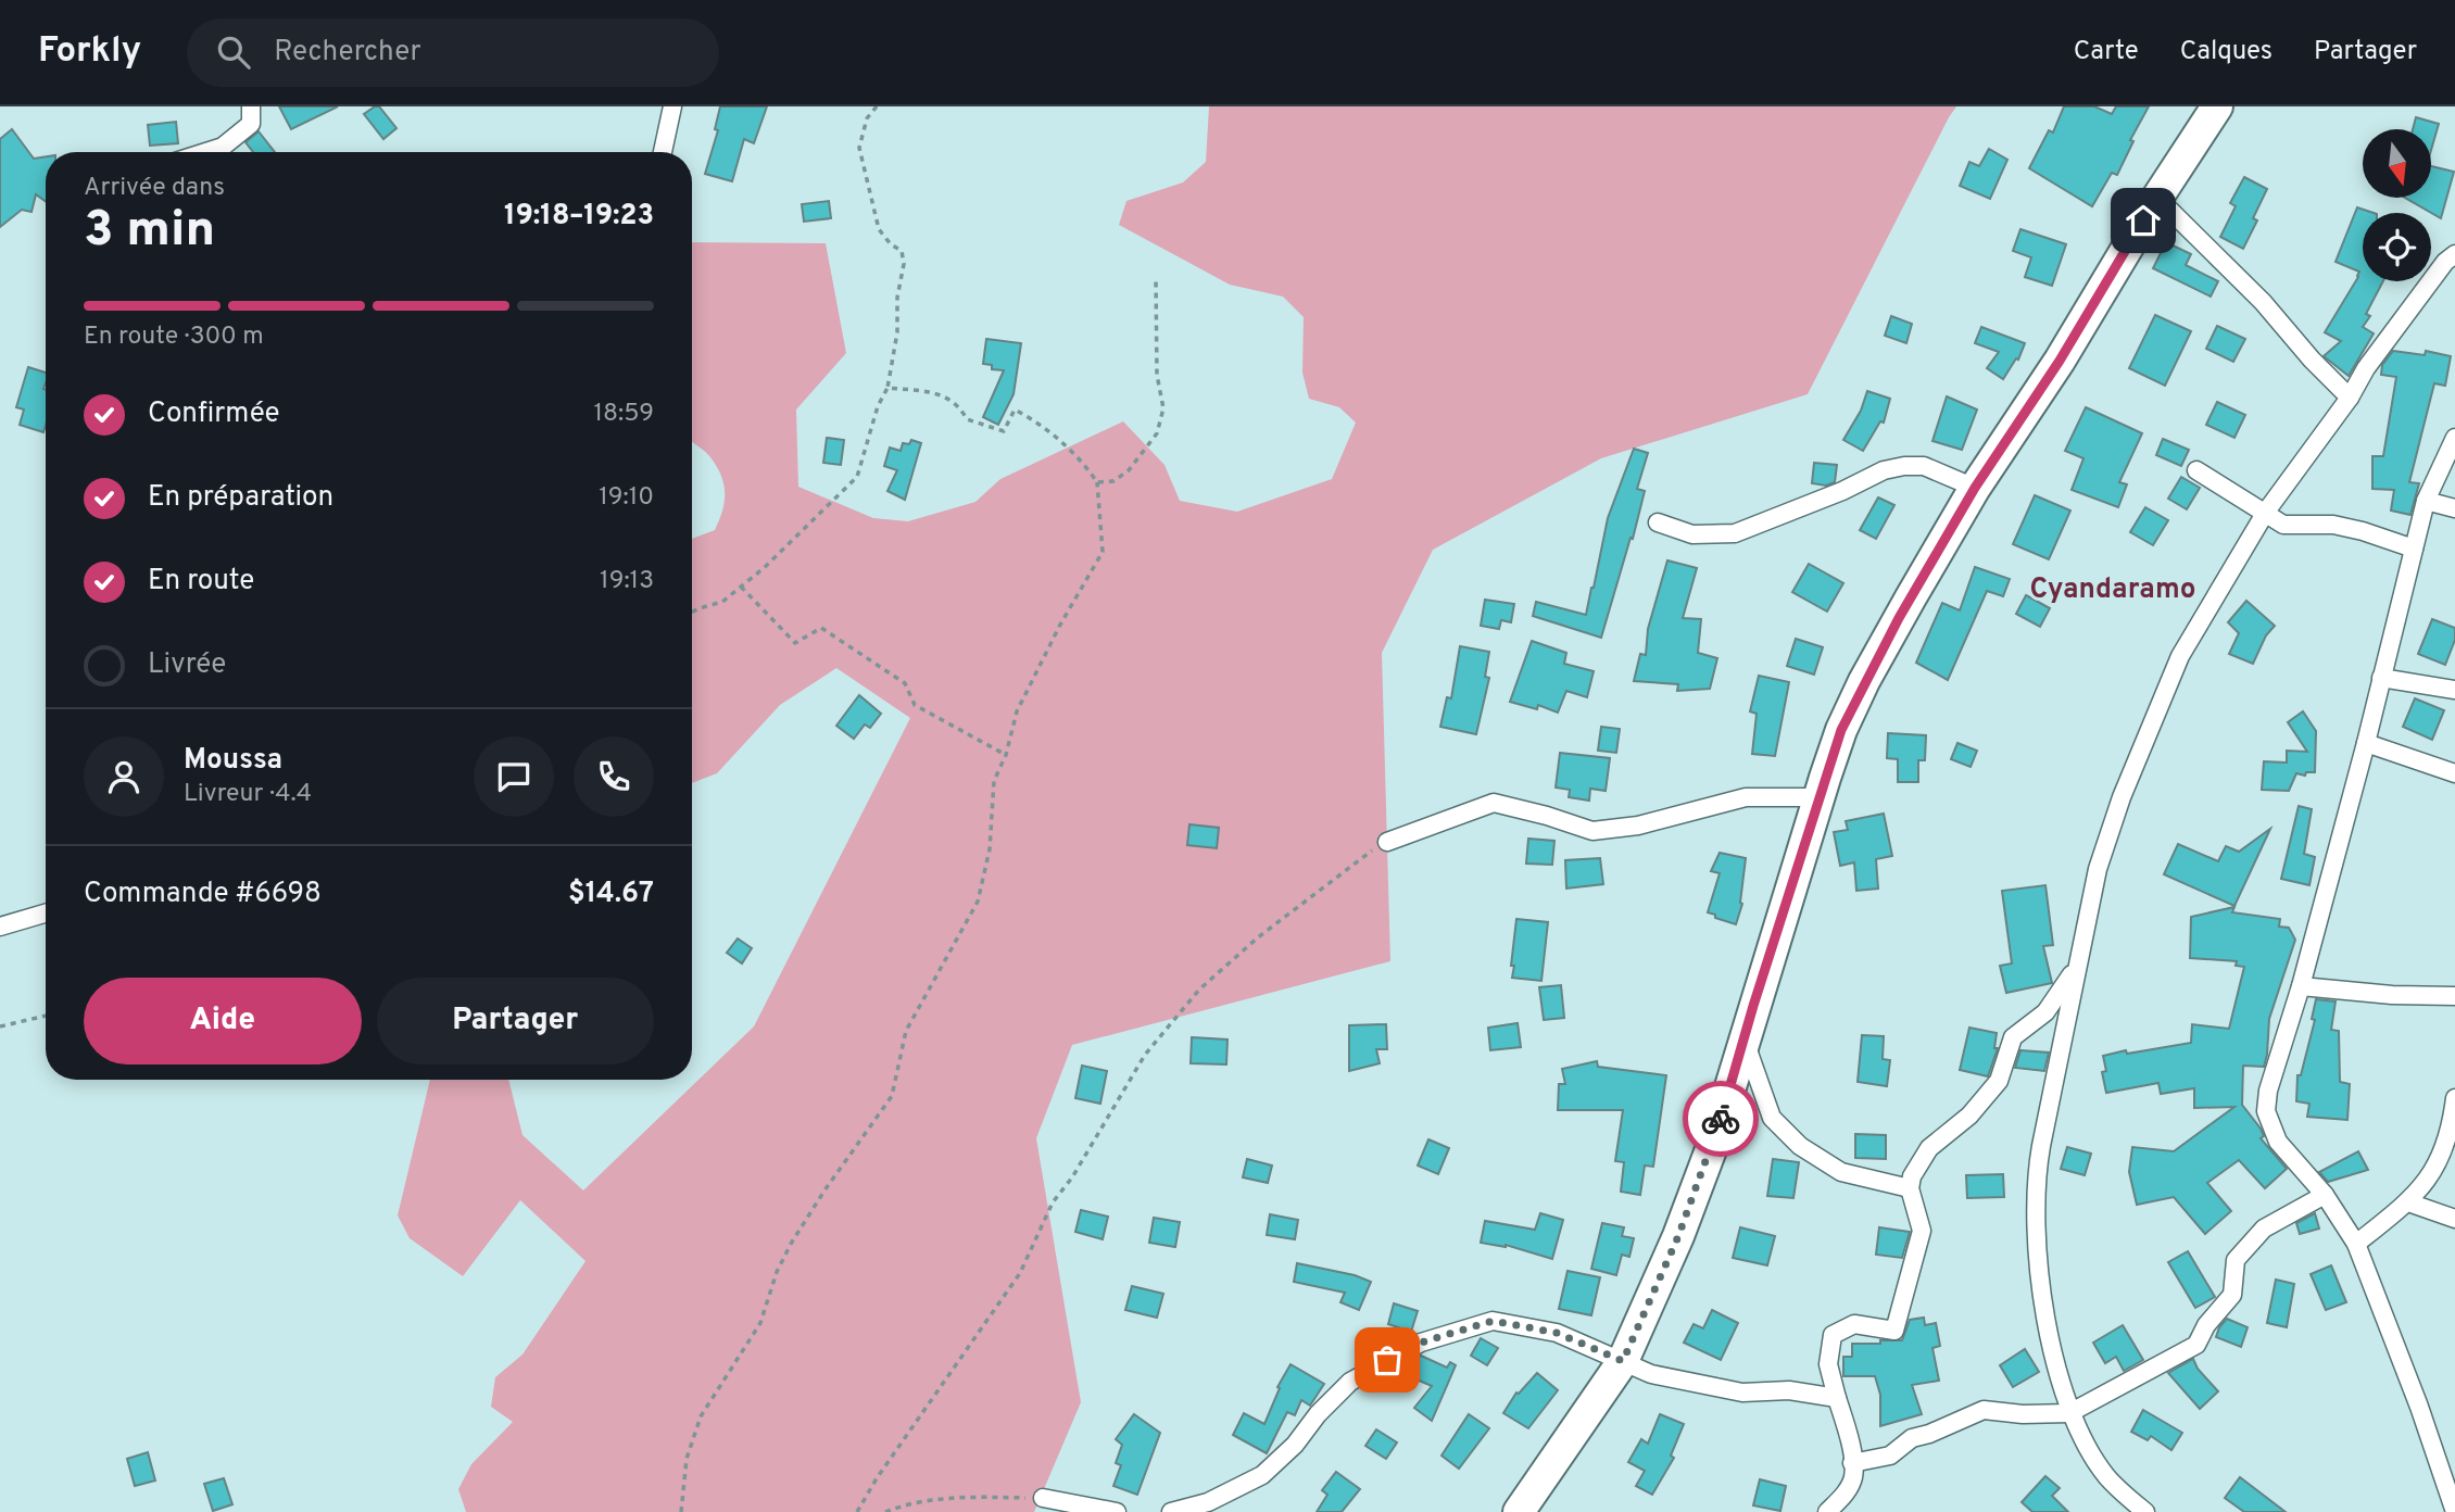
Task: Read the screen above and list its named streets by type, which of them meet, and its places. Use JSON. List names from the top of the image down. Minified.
{"districts":["Cyandaramo"],"north":"bottom","page":{"header":"Forkly","search":"Rechercher","nav":["Carte","Calques","Partager"],"heading":["3 min","Arrivée dans","19:18–19:23"],"panel":["Moussa","Livreur · 4.4","Commande #6698","$14.67"],"bar":"En route · 300 m","list":[["Confirmée","18:59"],["En préparation","19:10"],["En route","19:13"],"Livrée"],"buttons":["Aide","Partager"]}}
